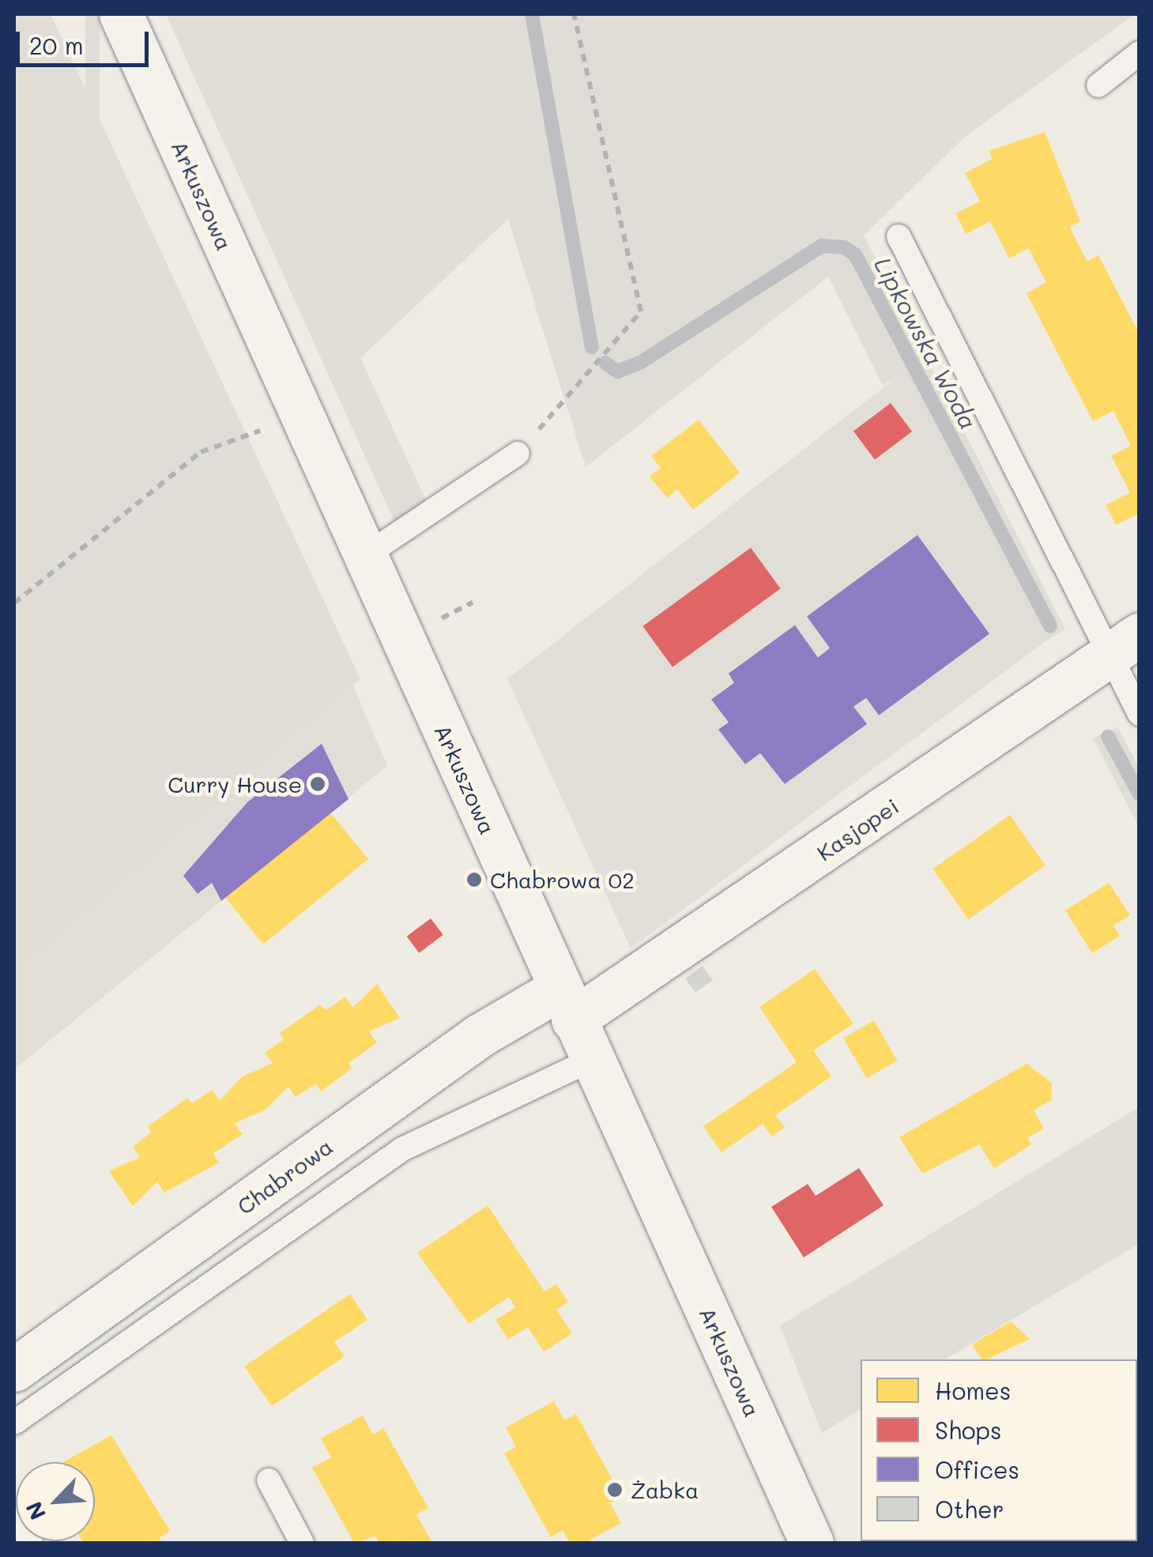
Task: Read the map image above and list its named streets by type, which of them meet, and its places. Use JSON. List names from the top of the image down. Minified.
{"streets":{"main road":["Arkuszowa","Kasjopei","Chabrowa"]},"crossings":[["Arkuszowa","Kasjopei"],["Arkuszowa","Chabrowa"],["Kasjopei","Chabrowa"]],"water":["Lipkowska Woda"],"places":["Curry House","Chabrowa 02","Żabka"],"legend":["Homes","Shops","Offices","Other"],"scale_bar":"20 m","north":"bottom left"}
